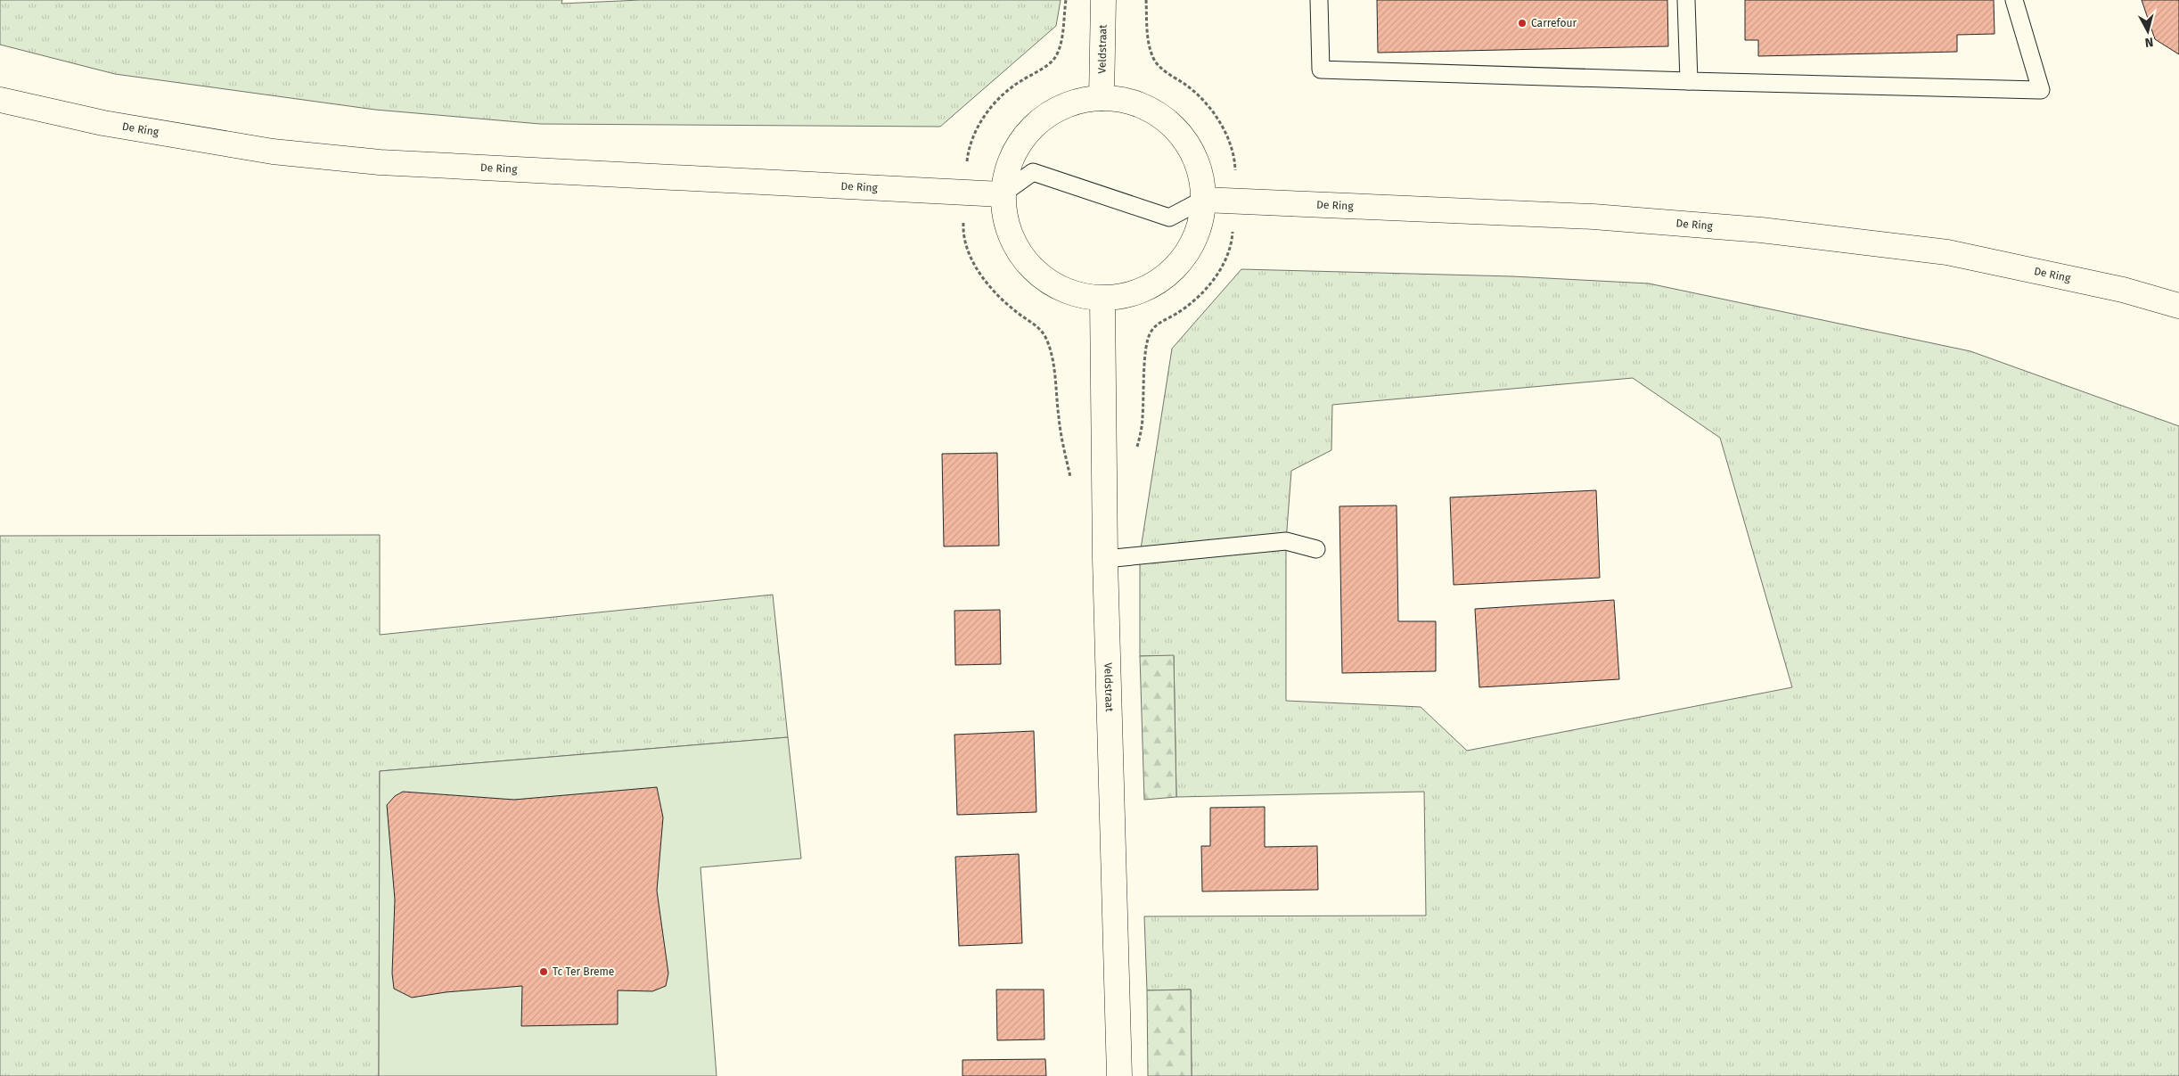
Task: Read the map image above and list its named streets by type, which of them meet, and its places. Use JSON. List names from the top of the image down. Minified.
{"streets":{"main road":["Veldstraat","De Ring"]},"places":["Carrefour","Tc Ter Breme"],"north":"bottom"}
